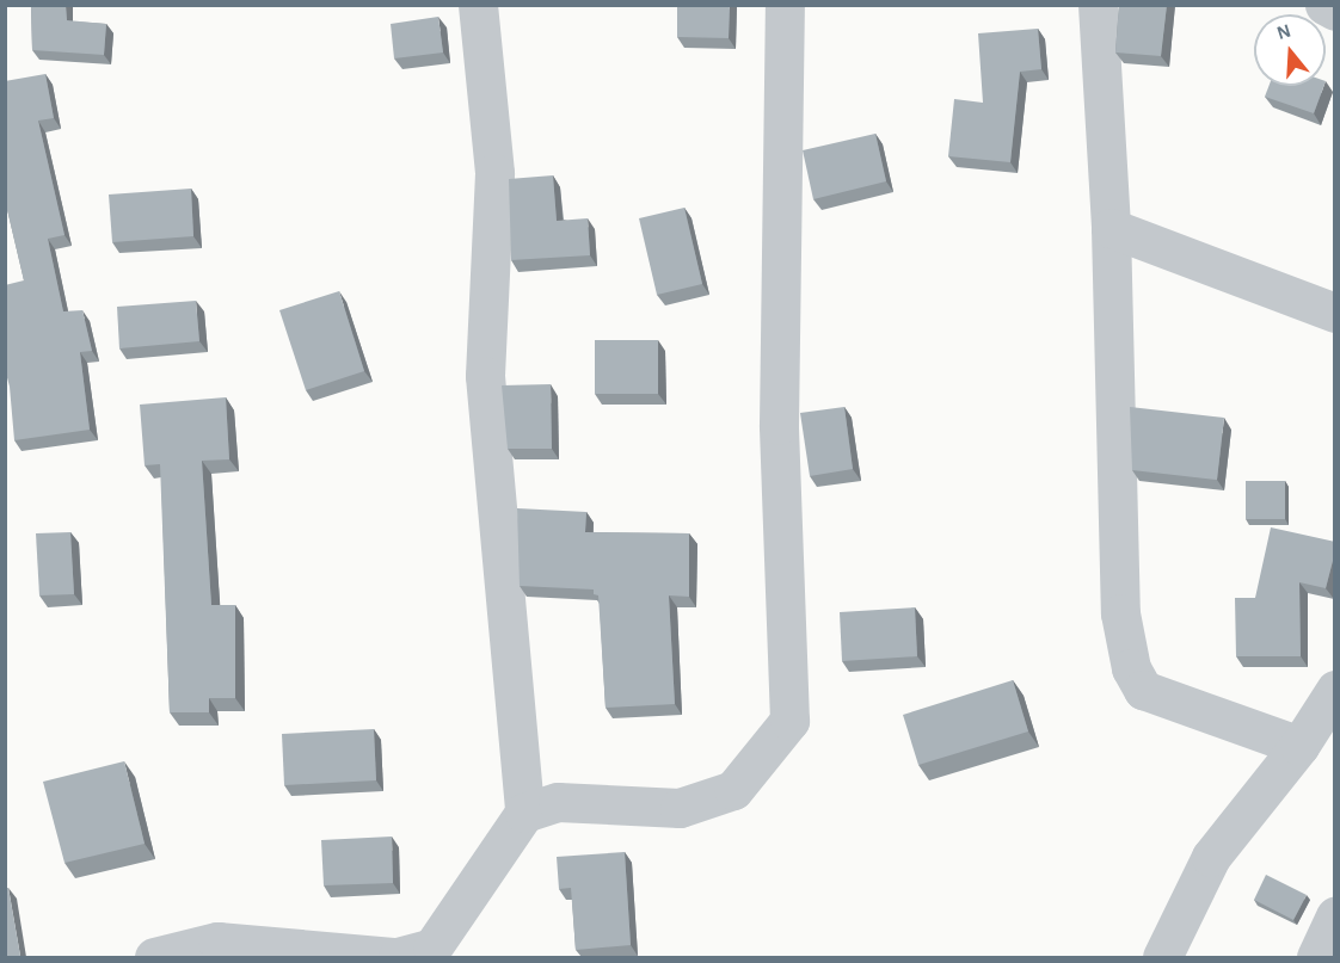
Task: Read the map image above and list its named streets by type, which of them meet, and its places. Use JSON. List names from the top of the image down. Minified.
{"north":"top"}
